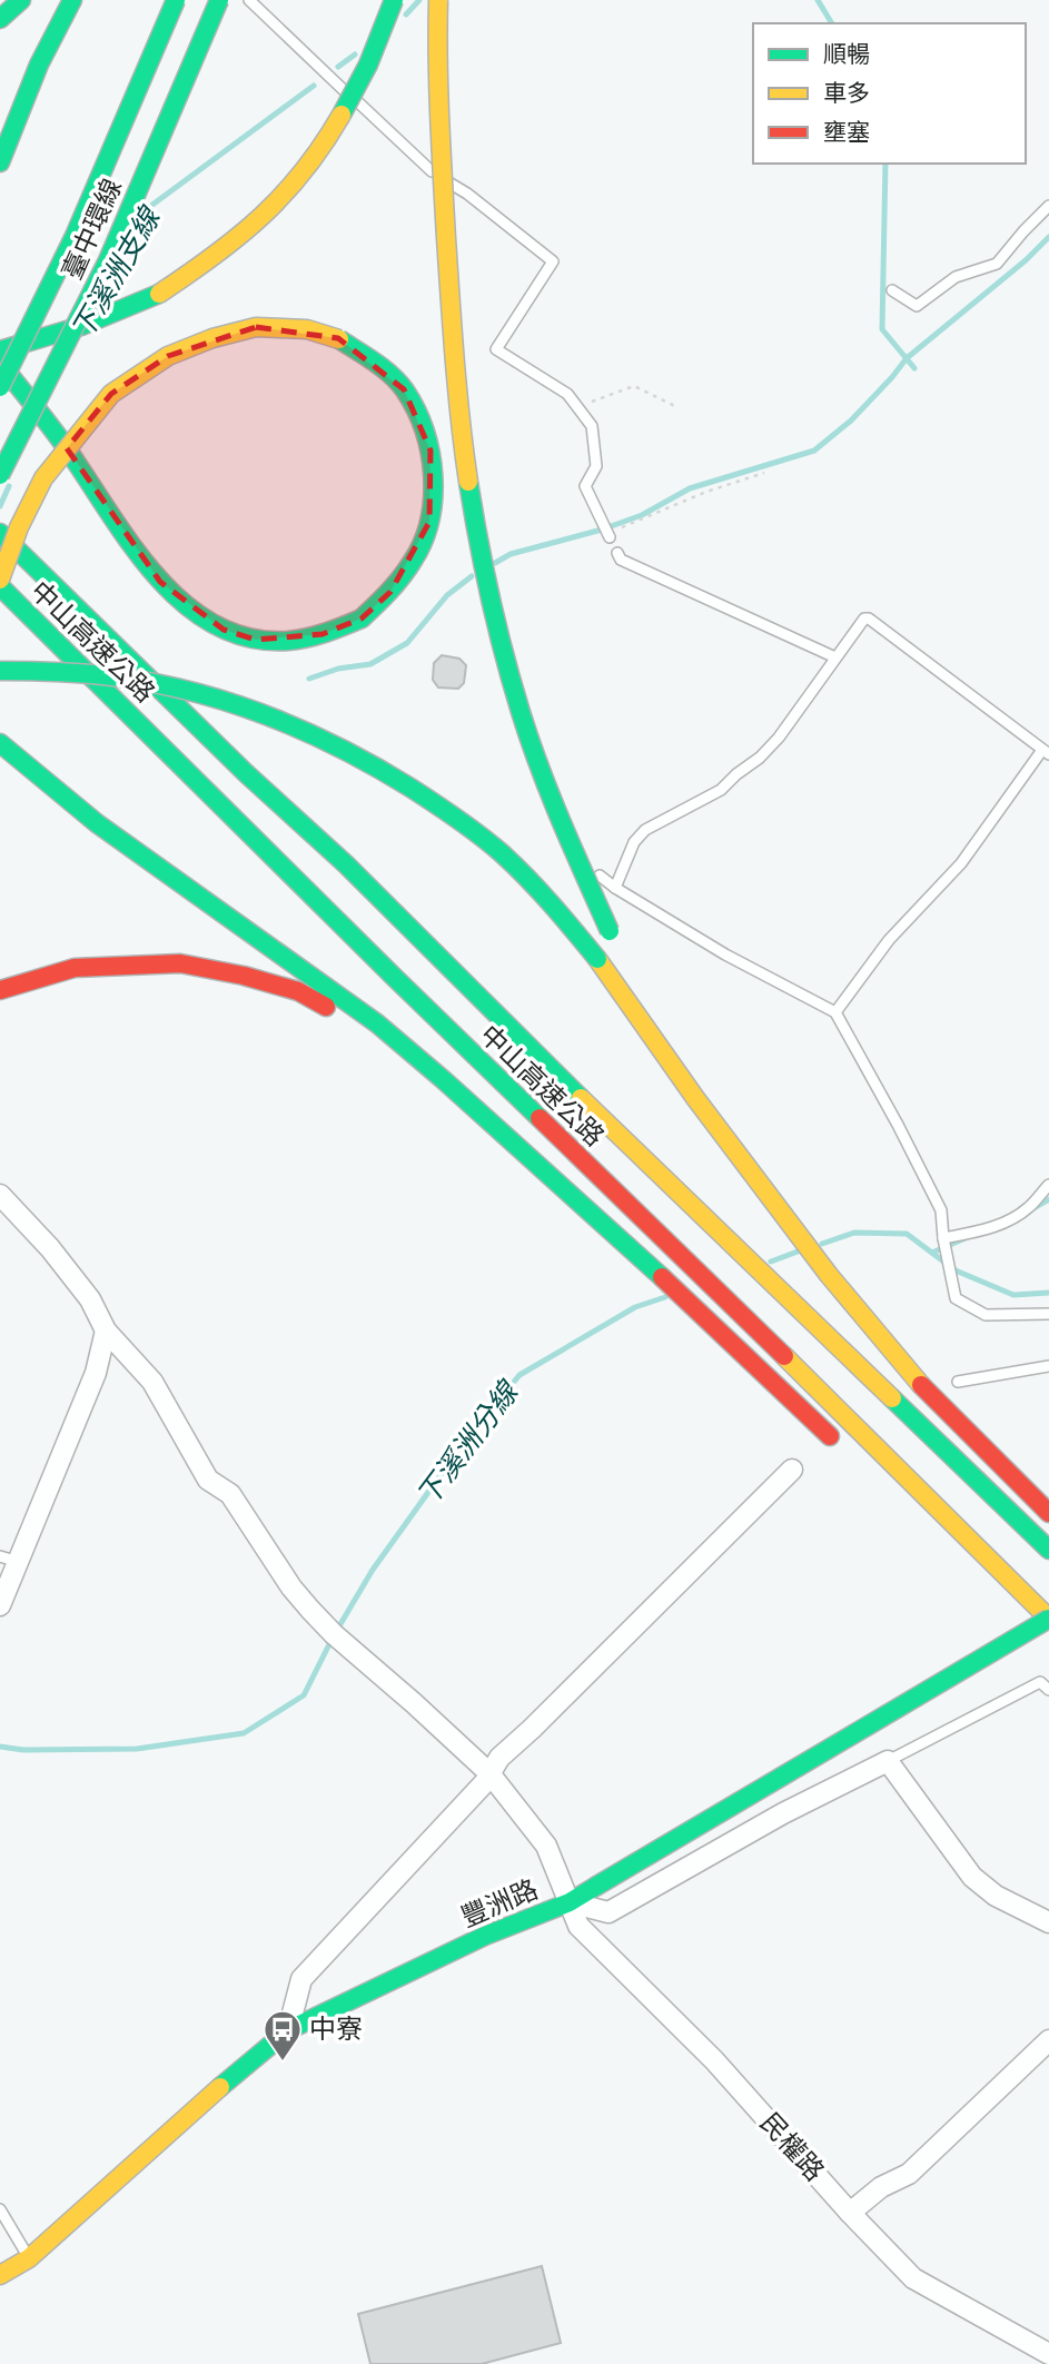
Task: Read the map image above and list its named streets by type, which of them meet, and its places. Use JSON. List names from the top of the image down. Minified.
{"streets":{"main road":["臺中環線","中山高速公路","豐洲路"],"street":["民權路"]},"crossings":[["中山高速公路","豐洲路"],["豐洲路","民權路"]],"water":["下溪洲支線","下溪洲分線"],"places":{"bus stop":["中寮"]},"legend":["順暢","車多","壅塞"]}
